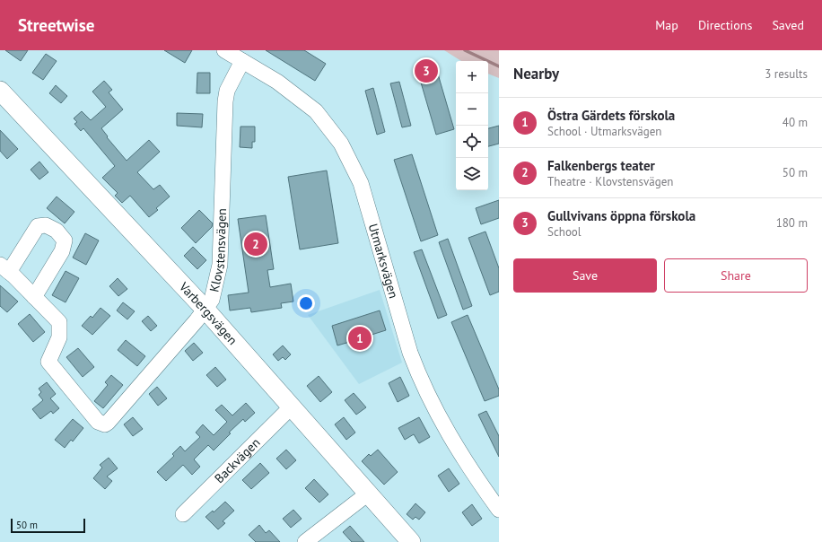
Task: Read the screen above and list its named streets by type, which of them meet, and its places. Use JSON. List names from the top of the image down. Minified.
{"streets":{"main road":["Varbergsvägen"],"street":["Klovstensvägen","Utmarksvägen","Backvägen"]},"crossings":[["Klovstensvägen","Utmarksvägen"],["Klovstensvägen","Varbergsvägen"],["Varbergsvägen","Backvägen"]],"scale_bar":"50 m","page":{"header":"Streetwise","nav":["Map","Directions","Saved"],"heading":["Nearby","3 results"],"pins":["3","2","1"],"map_buttons":["+","−"],"list":[{"mark":"1","name":"Östra Gärdets förskola","note":"School · Utmarksvägen","value":"40 m"},{"mark":"2","name":"Falkenbergs teater","note":"Theatre · Klovstensvägen","value":"50 m"},{"mark":"3","name":"Gullvivans öppna förskola","note":"School","value":"180 m"}],"buttons":["Save","Share"],"scale":"50 m"}}
